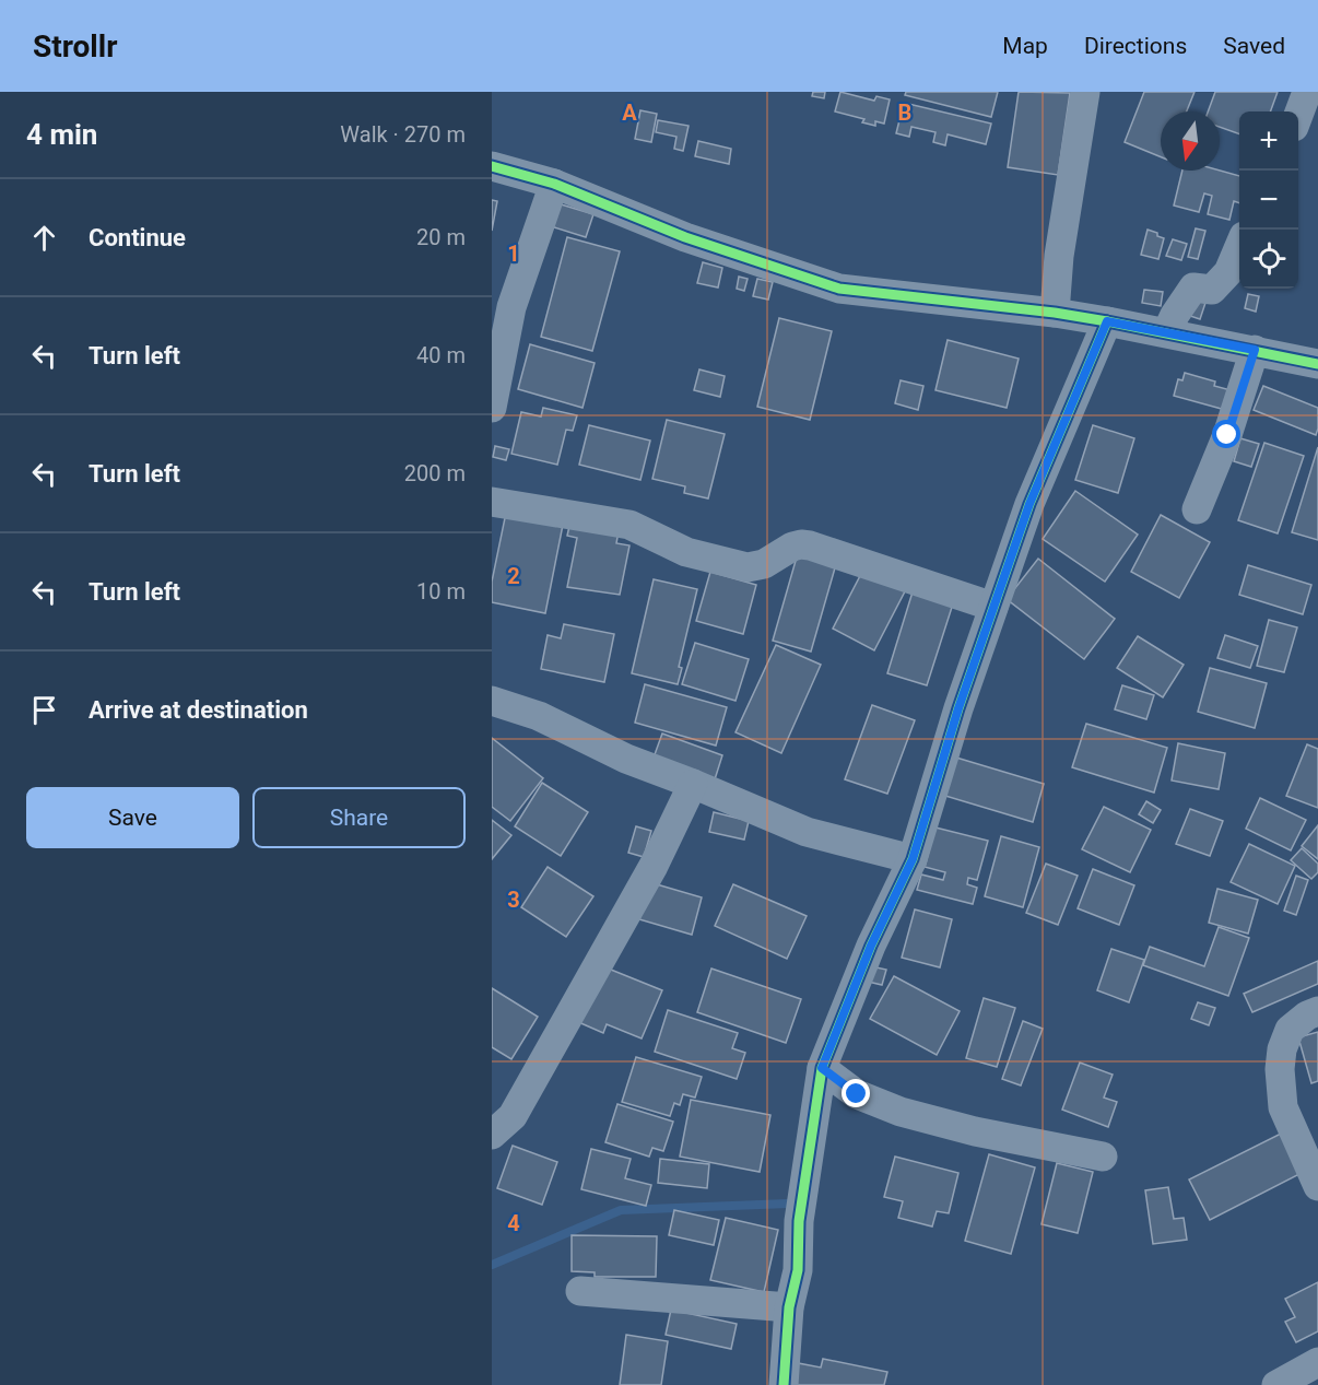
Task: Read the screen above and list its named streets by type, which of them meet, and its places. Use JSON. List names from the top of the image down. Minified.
{"north":"bottom","page":{"header":"Strollr","nav":["Map","Directions","Saved"],"heading":["4 min","Walk · 270 m"],"map_buttons":["+","−"],"list":[["Continue","20 m"],["Turn left","40 m"],["Turn left","200 m"],["Turn left","10 m"],"Arrive at destination"],"buttons":["Save","Share"]},"grid":{"columns":["A","B"],"rows":["1","2","3","4"]}}
